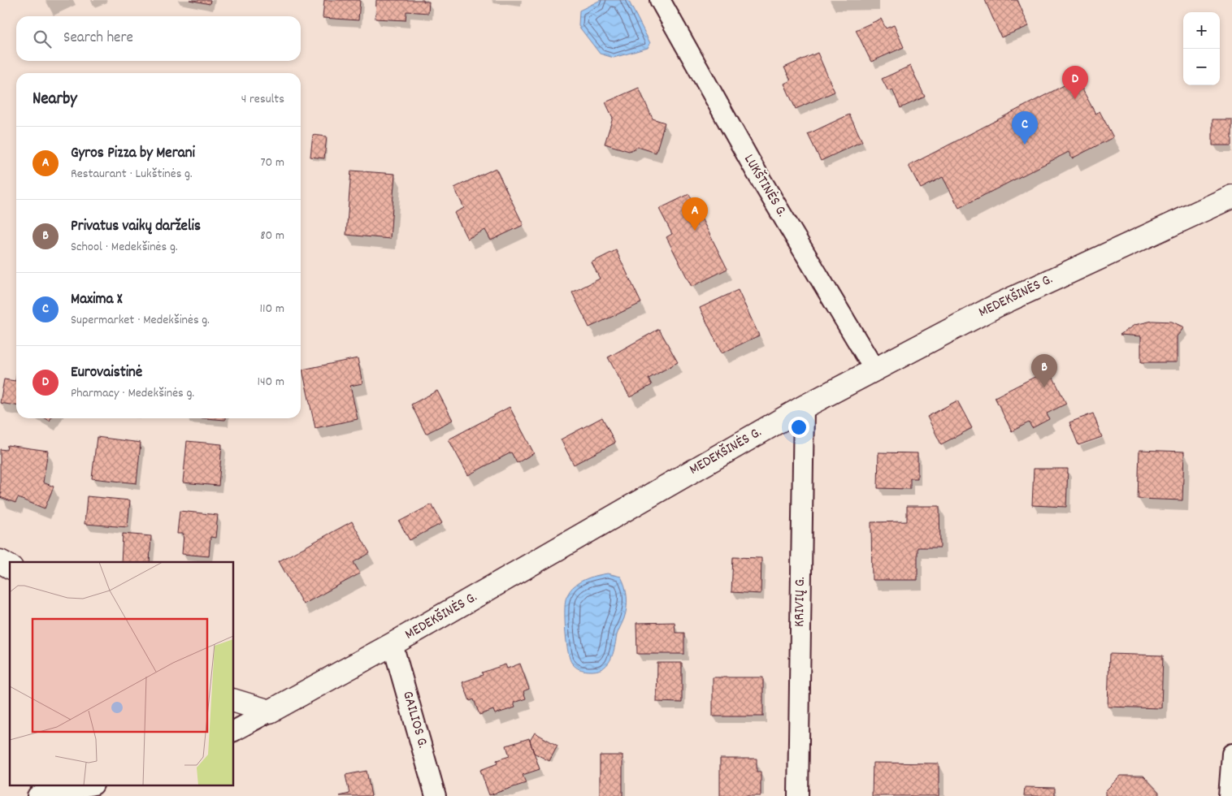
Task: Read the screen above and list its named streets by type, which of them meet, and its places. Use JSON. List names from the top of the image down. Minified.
{"streets":{"street":["LUKŠTINĖS G.","MEDEKŠINĖS G.","KRIVIŲ G.","GAILIOS G."]},"crossings":[["LUKŠTINĖS G.","MEDEKŠINĖS G."],["MEDEKŠINĖS G.","KRIVIŲ G."],["MEDEKŠINĖS G.","GAILIOS G."]],"page":{"map_buttons":["+","−"],"search":"Search here","pins":["D","C","A","B"],"heading":["Nearby","4 results"],"list":[{"mark":"A","name":"Gyros Pizza by Merani","note":"Restaurant · Lukštinės g.","value":"70 m"},{"mark":"B","name":"Privatus vaikų darželis","note":"School · Medekšinės g.","value":"80 m"},{"mark":"C","name":"Maxima X","note":"Supermarket · Medekšinės g.","value":"110 m"},{"mark":"D","name":"Eurovaistinė","note":"Pharmacy · Medekšinės g.","value":"140 m"}]}}
